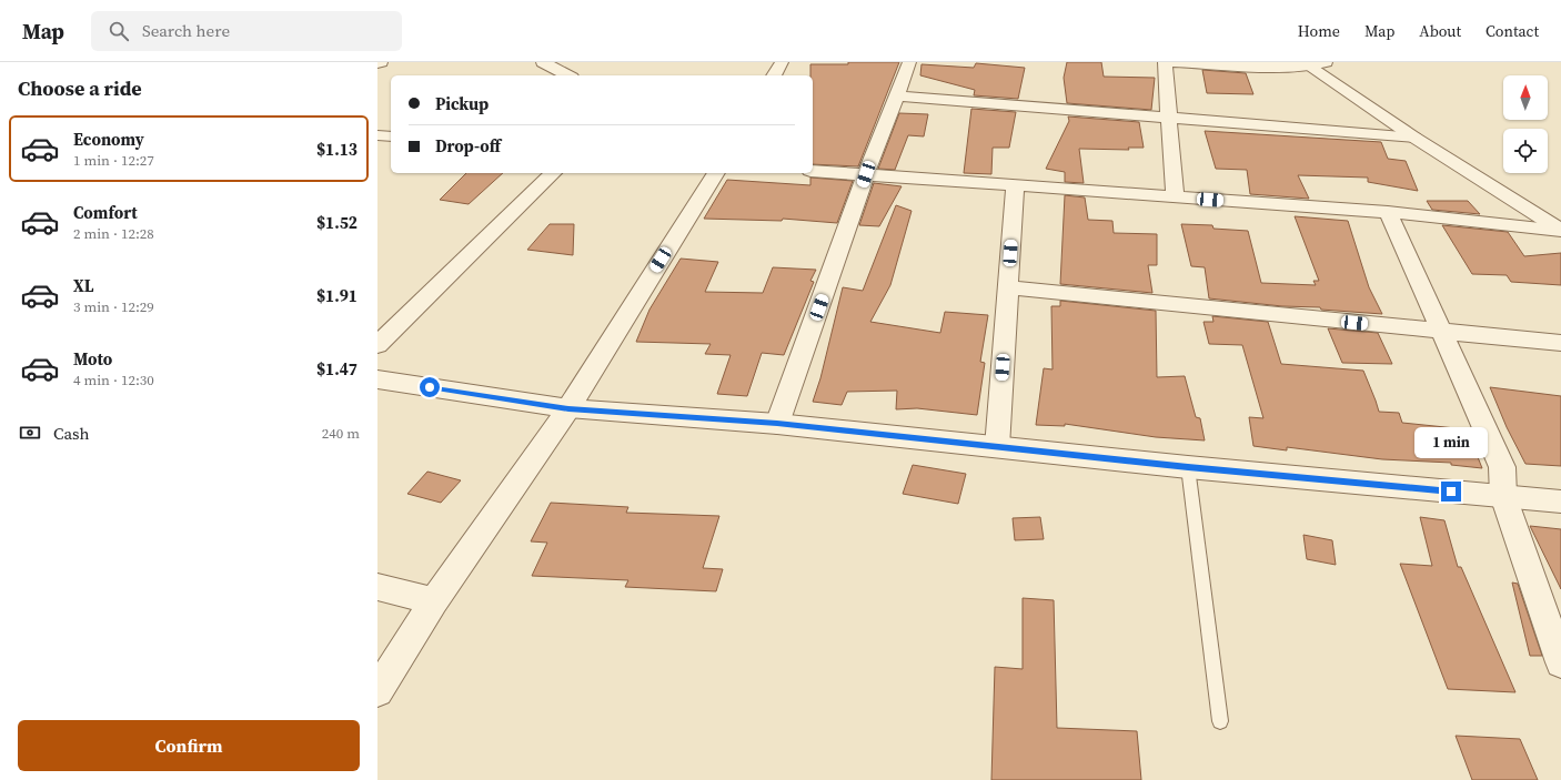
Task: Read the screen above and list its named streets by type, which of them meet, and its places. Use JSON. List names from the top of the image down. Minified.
{"north":"top","page":{"header":"Map","search":"Search here","nav":["Home","Map","About","Contact"],"heading":"Choose a ride","banner":["Pickup","Drop-off"],"list":[{"name":"Economy","note":"1 min · 12:27","value":"$1.13"},{"name":"Comfort","note":"2 min · 12:28","value":"$1.52"},{"name":"XL","note":"3 min · 12:29","value":"$1.91"},{"name":"Moto","note":"4 min · 12:30","value":"$1.47"}],"pay":["Cash","240 m"],"bubble":"1 min","buttons":"Confirm"}}
